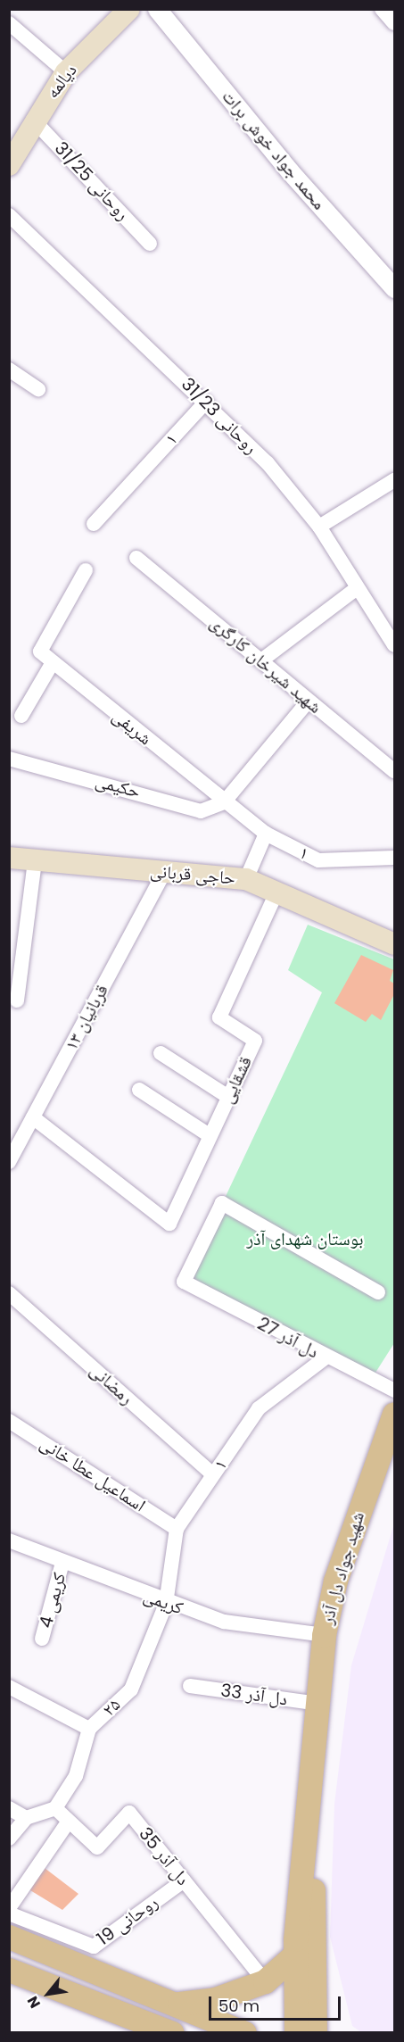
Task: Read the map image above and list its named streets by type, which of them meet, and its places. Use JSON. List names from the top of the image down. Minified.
{"streets":{"main road":["دیالمه","حاجی قربانی","شهید جواد دل آذر"],"street":["محمد جواد خوش برات","روحانی 31/25","روحانی 31/23","۱","شهید شیرخان کارگری","شریفی","حکیمی","۱۳ قربانیان","قشقایی","دل آذر 27","رمضانی","اسماعیل عطا خانی","کریمی 4","کریمی","دل آذر 33","۲۵","دل آذر 35","روحانی 19"]},"crossings":[["دیالمه","روحانی 31/25"],["روحانی 31/23","۱"],["۱","شریفی"],["۱","دل آذر 27"],["۱","رمضانی"],["۱","اسماعیل عطا خانی"],["۱","کریمی"],["۱","۲۵"],["شریفی","حکیمی"],["حاجی قربانی","۱۳ قربانیان"],["حاجی قربانی","قشقایی"],["۱۳ قربانیان","قشقایی"],["شهید جواد دل آذر","کریمی"],["شهید جواد دل آذر","دل آذر 33"],["کریمی 4","کریمی"],["کریمی","۲۵"],["۲۵","دل آذر 35"],["دل آذر 35","روحانی 19"]],"parks":["بوستان شهدای آذر"],"scale_bar":"50 m","north":"bottom left"}
